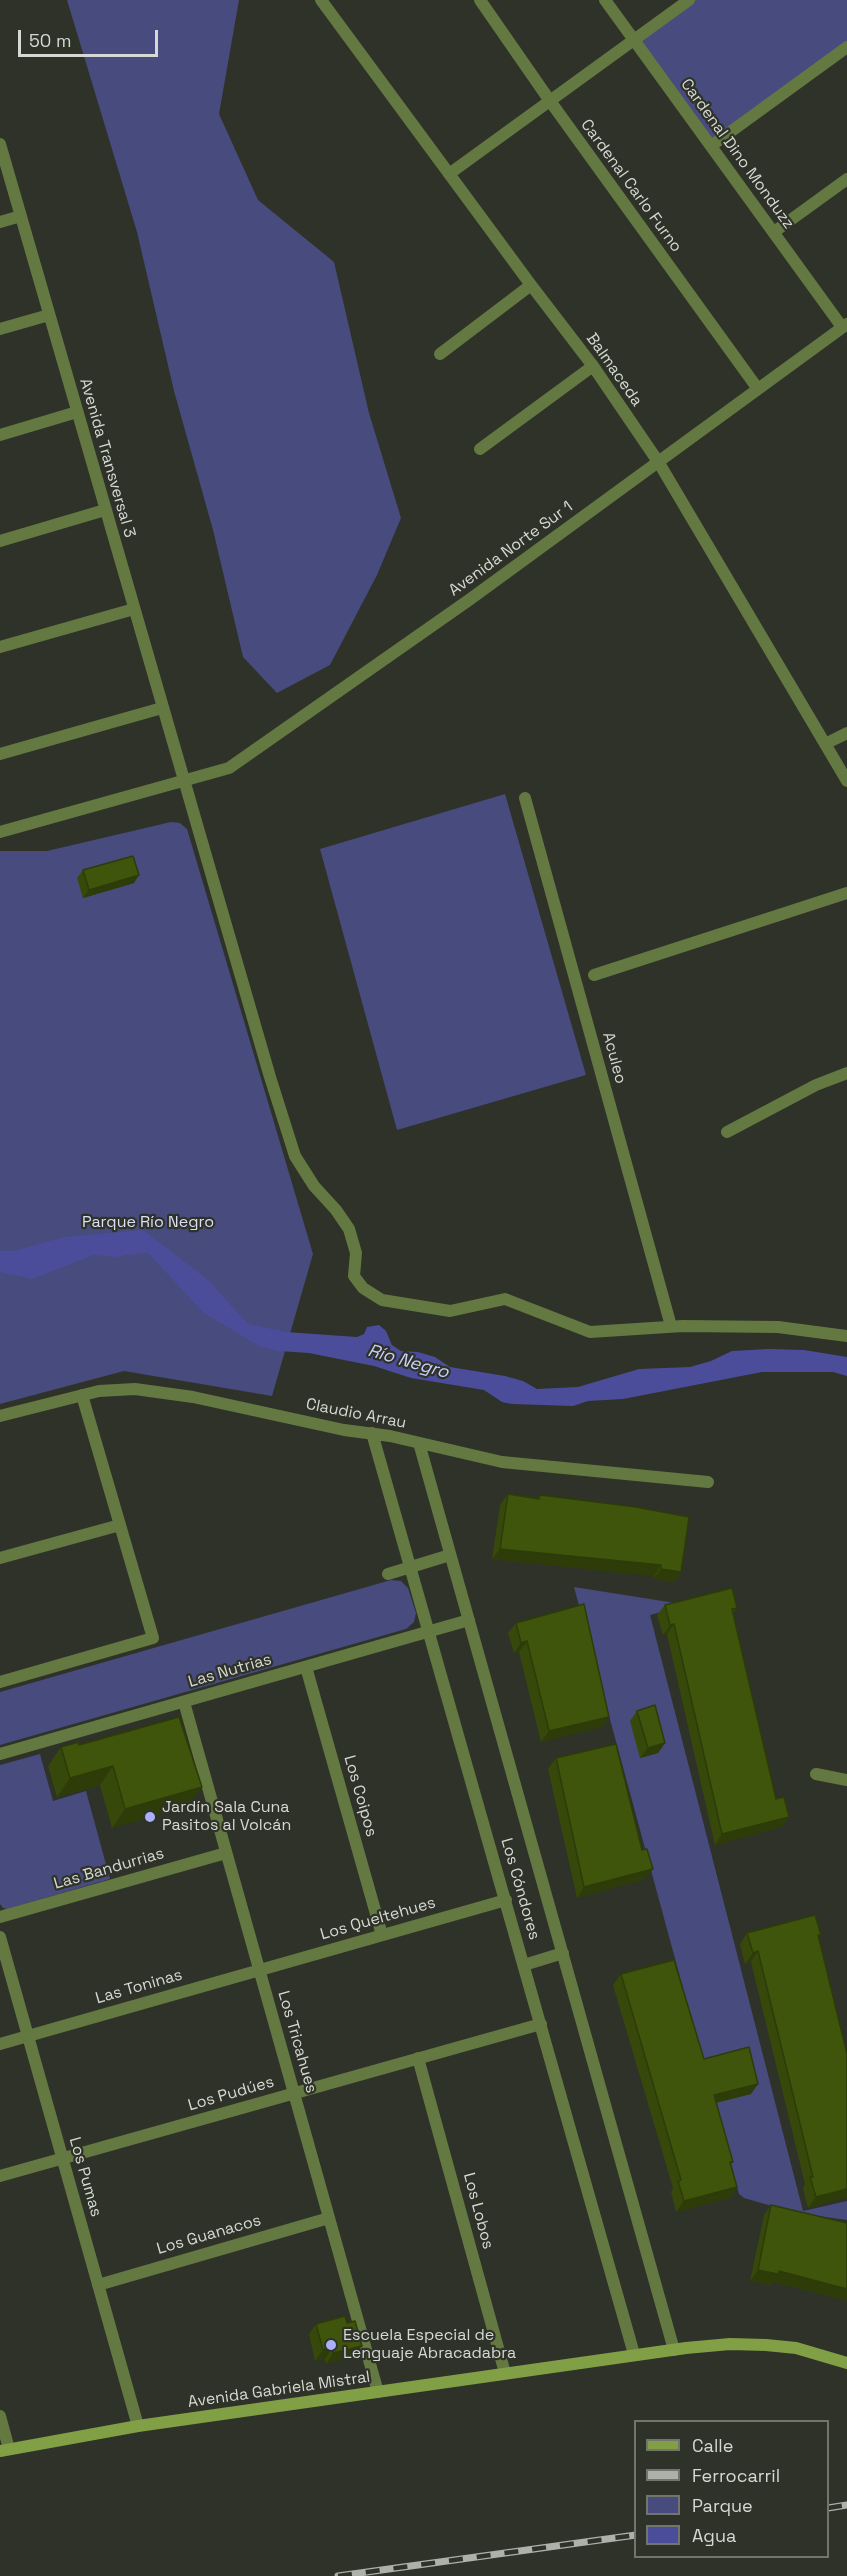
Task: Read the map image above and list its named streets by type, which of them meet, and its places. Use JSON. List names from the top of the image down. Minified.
{"streets":{"main road":["Avenida Gabriela Mistral"],"street":["Cardenal Dino Monduzz","Cardenal Carlo Furno","Balmaceda","Avenida Transversal 3","Avenida Norte Sur 1","Aculeo","Claudio Arrau","Las Nutrias","Los Coipos","Las Bandurrias","Los Cóndores","Los Queltehues","Las Toninas","Los Tricahues","Los Pudúes","Los Pumas","Los Lobos","Los Guanacos"]},"crossings":[["Cardenal Dino Monduzz","Avenida Norte Sur 1"],["Cardenal Carlo Furno","Avenida Norte Sur 1"],["Balmaceda","Avenida Norte Sur 1"],["Avenida Transversal 3","Avenida Norte Sur 1"],["Avenida Transversal 3","Aculeo"],["Claudio Arrau","Los Cóndores"],["Las Nutrias","Los Coipos"],["Las Nutrias","Los Cóndores"],["Las Nutrias","Los Tricahues"],["Los Coipos","Los Queltehues"],["Las Bandurrias","Los Tricahues"],["Los Cóndores","Los Queltehues"],["Los Cóndores","Los Pudúes"],["Los Cóndores","Avenida Gabriela Mistral"],["Los Queltehues","Las Toninas"],["Los Queltehues","Los Tricahues"],["Las Toninas","Los Tricahues"],["Las Toninas","Los Pumas"],["Los Tricahues","Los Pudúes"],["Los Tricahues","Los Guanacos"],["Los Tricahues","Avenida Gabriela Mistral"],["Los Pudúes","Los Pumas"],["Los Pudúes","Los Lobos"],["Los Pumas","Los Guanacos"],["Los Pumas","Avenida Gabriela Mistral"],["Los Lobos","Avenida Gabriela Mistral"]],"water":["Río Negro"],"parks":["Parque Río Negro"],"places":["Jardín Sala Cuna Pasitos al Volcán","Escuela Especial de Lenguaje Abracadabra"],"legend":["Calle","Ferrocarril","Parque","Agua"],"scale_bar":"50 m"}
